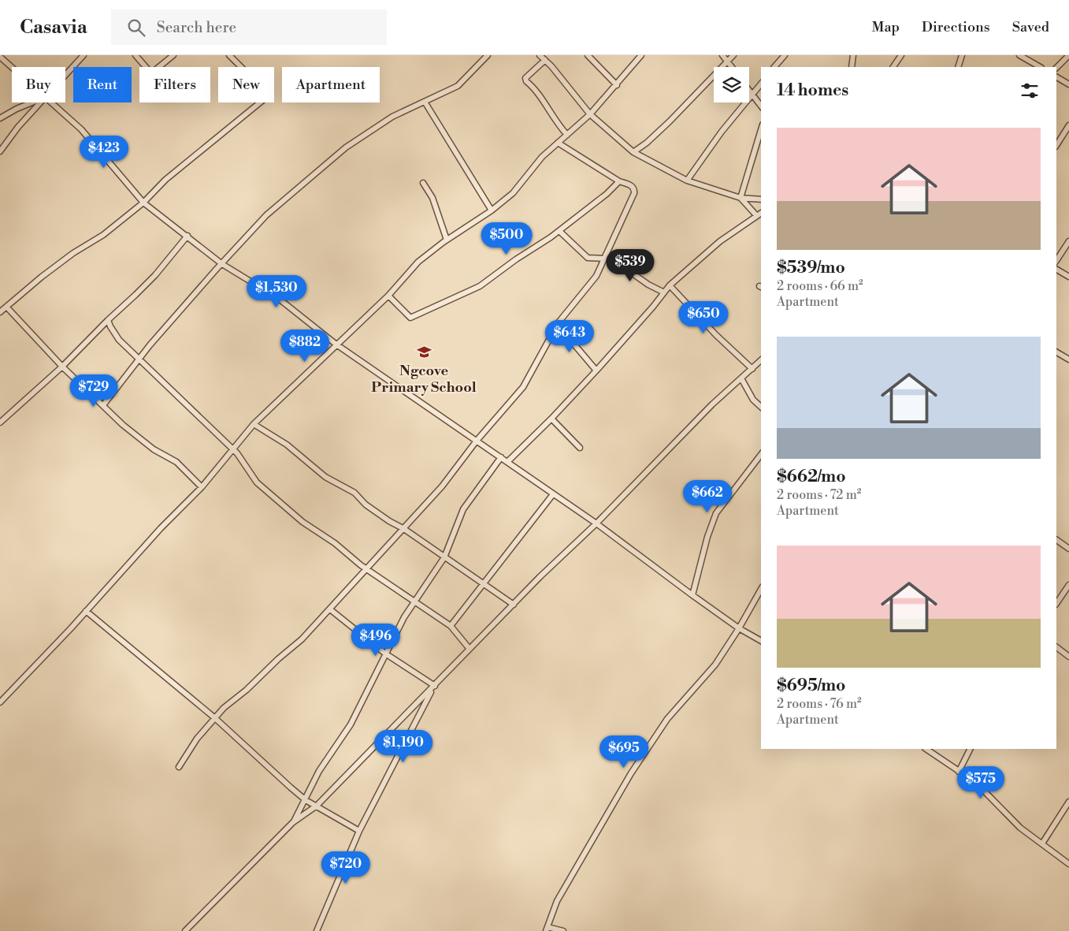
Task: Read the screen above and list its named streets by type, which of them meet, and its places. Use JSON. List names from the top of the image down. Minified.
{"places":{"school or university":["Ngcove Primary School"]},"page":{"header":"Casavia","search":"Search here","nav":["Map","Directions","Saved"],"chip":["Buy","Rent","Filters","New","Apartment"],"heading":"14 homes","list":[{"name":"$539/mo","note":"2 rooms · 66 m² · Apartment"},{"name":"$662/mo","note":"2 rooms · 72 m² · Apartment"},{"name":"$695/mo","note":"2 rooms · 76 m² · Apartment"}],"price":["$423","$500","$539","$1,530","$650","$643","$882","$729","$662","$496","$1,190","$695","$575","$720"]}}
